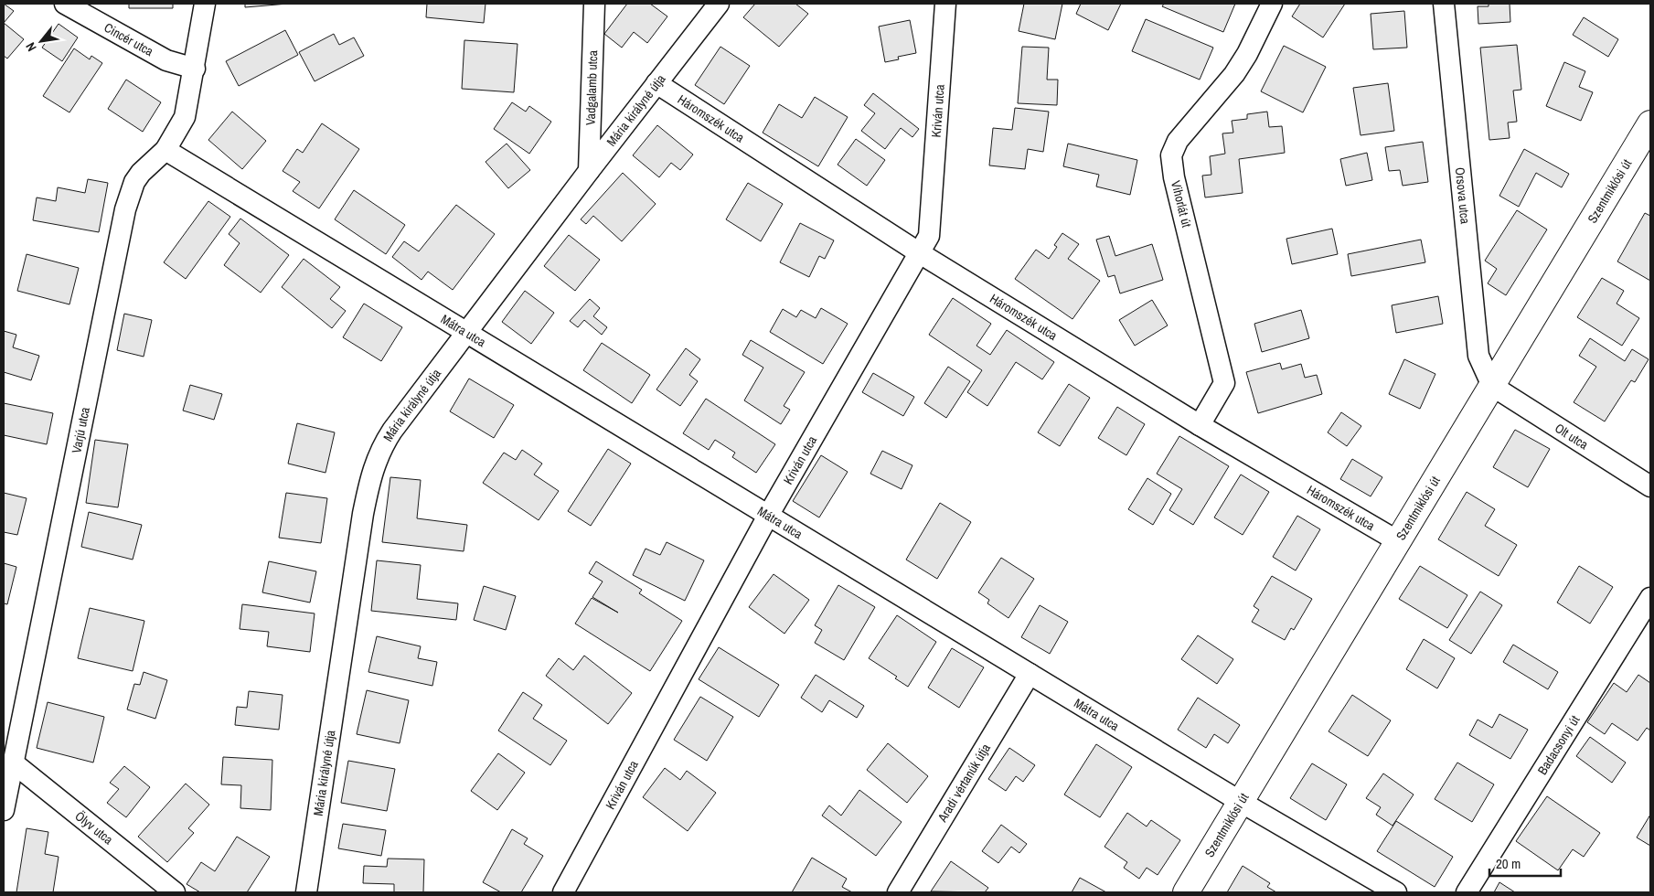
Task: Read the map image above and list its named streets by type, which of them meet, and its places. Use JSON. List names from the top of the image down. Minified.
{"streets":{"street":["Cincér utca","Vadgalamb utca","Mária királyné útja","Kriván utca","Háromszék utca","Szentmiklósi út","Orsova utca","Vihorlát út","Mátra utca","Varjú utca","Olt utca","Badacsonyi út","Aradi vértanúk útja","Ölyv utca"]},"crossings":[["Cincér utca","Varjú utca"],["Vadgalamb utca","Mária királyné útja"],["Mária királyné útja","Háromszék utca"],["Mária királyné útja","Mátra utca"],["Kriván utca","Háromszék utca"],["Kriván utca","Mátra utca"],["Háromszék utca","Szentmiklósi út"],["Háromszék utca","Vihorlát út"],["Szentmiklósi út","Orsova utca"],["Szentmiklósi út","Mátra utca"],["Szentmiklósi út","Olt utca"],["Orsova utca","Olt utca"],["Mátra utca","Varjú utca"],["Mátra utca","Aradi vértanúk útja"],["Varjú utca","Ölyv utca"]],"scale_bar":"20 m","north":"bottom left"}
